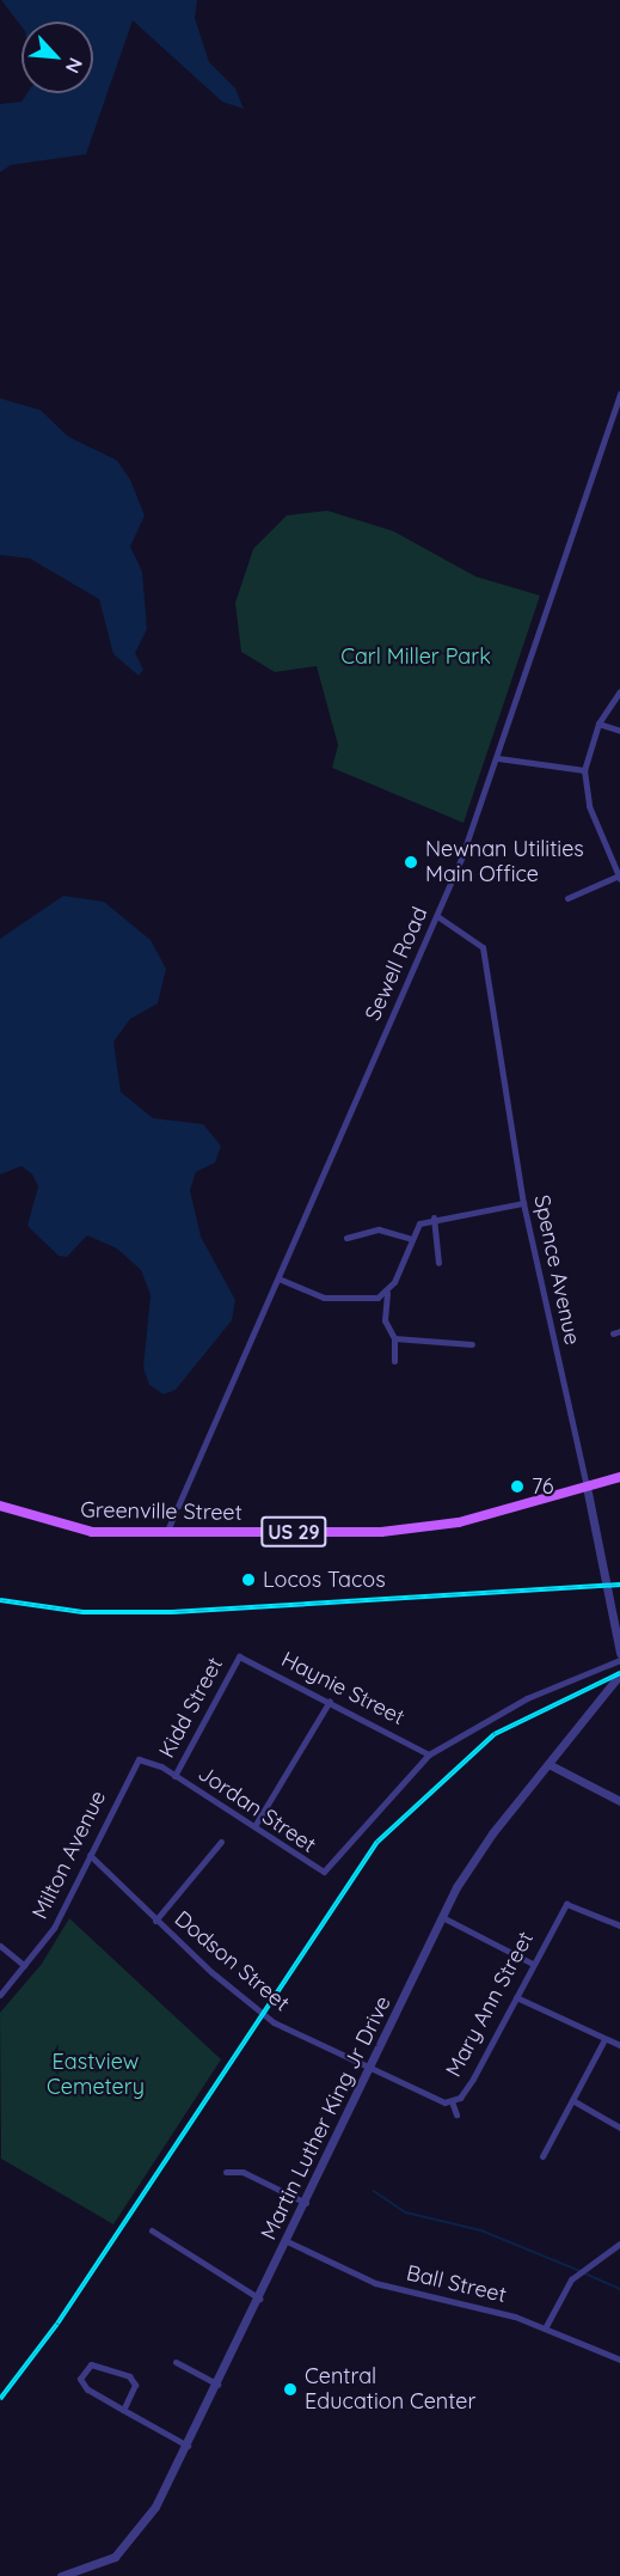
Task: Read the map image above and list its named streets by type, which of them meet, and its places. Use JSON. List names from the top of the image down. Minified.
{"streets":{"main road":["Greenville Street","US 29"],"street":["Sewell Road","Spence Avenue","Haynie Street","Kidd Street","Jordan Street","Milton Avenue","Dodson Street","Mary Ann Street","Martin Luther King Jr Drive","Ball Street"]},"crossings":[["Sewell Road","Spence Avenue"],["Sewell Road","Greenville Street"],["Spence Avenue","Greenville Street"],["Haynie Street","Kidd Street"],["Haynie Street","Jordan Street"],["Kidd Street","Jordan Street"],["Kidd Street","Milton Avenue"],["Jordan Street","Milton Avenue"],["Milton Avenue","Dodson Street"],["Dodson Street","Mary Ann Street"],["Dodson Street","Martin Luther King Jr Drive"],["Mary Ann Street","Martin Luther King Jr Drive"],["Martin Luther King Jr Drive","Ball Street"]],"parks":["Carl Miller Park","Eastview Cemetery"],"places":["Newnan Utilities Main Office","76","Locos Tacos","Central Education Center"],"north":"bottom right"}
